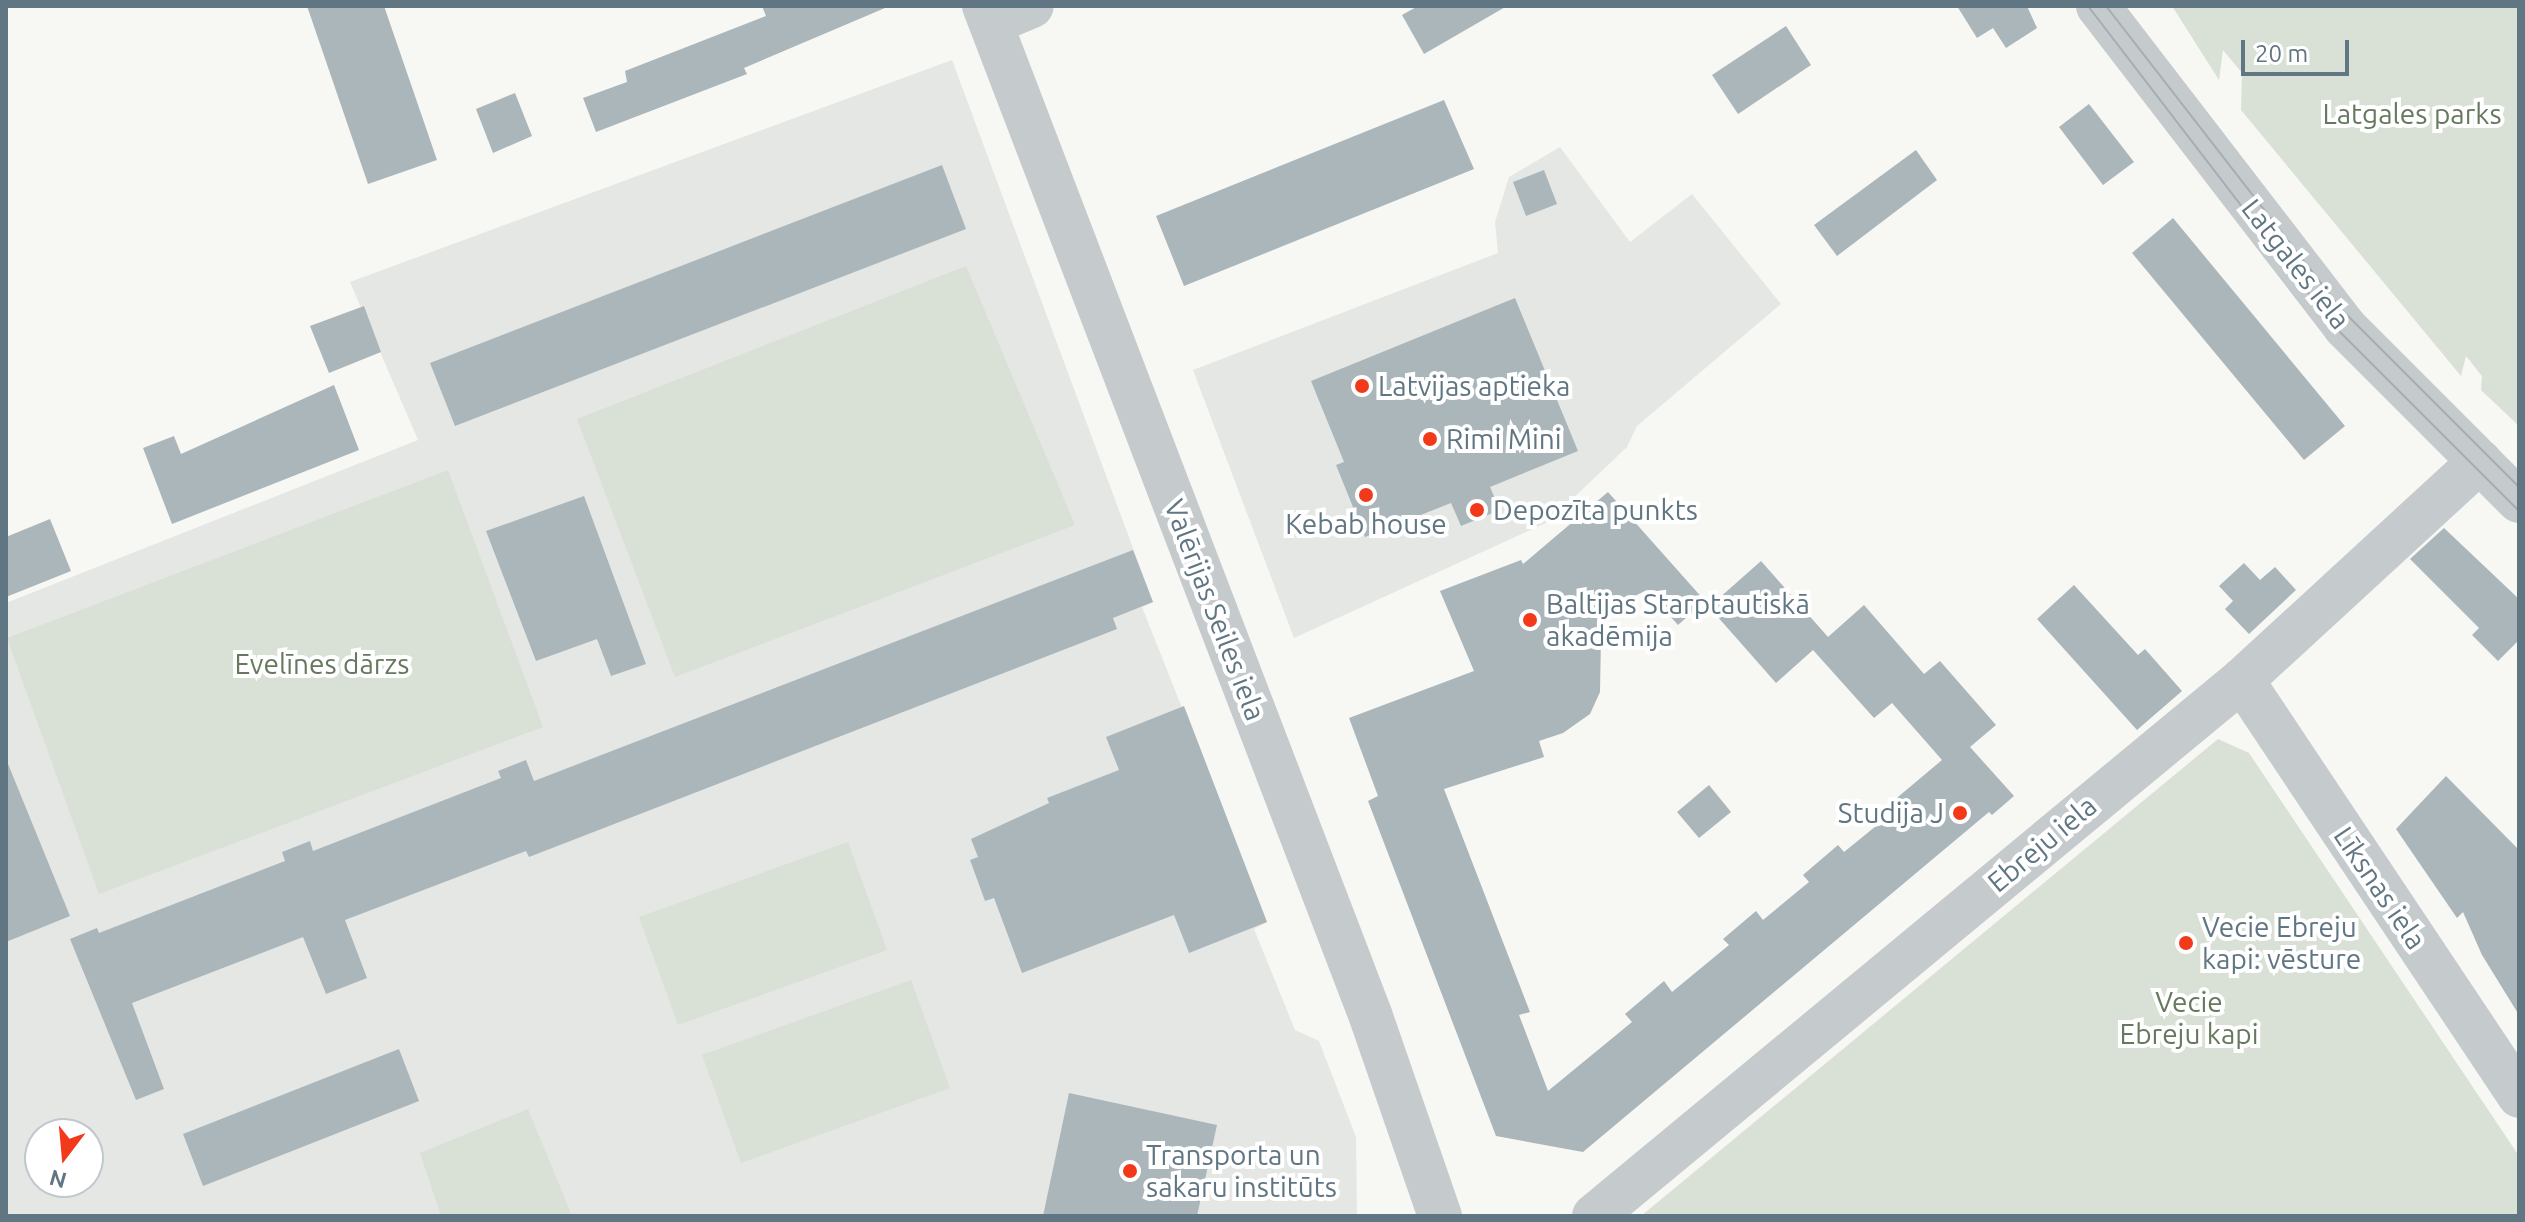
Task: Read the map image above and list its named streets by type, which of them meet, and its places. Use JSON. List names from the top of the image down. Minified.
{"streets":{"street":["Latgales iela","Valērijas Seiles iela","Ebreju iela","Līksnas iela"]},"crossings":[["Latgales iela","Ebreju iela"],["Ebreju iela","Līksnas iela"]],"parks":["Latgales parks","Evelīnes dārzs","Vecie Ebreju kapi"],"places":["Latvijas aptieka","Rimi Mini","Kebab house","Depozīta punkts","Baltijas Starptautiskā akadēmija","Studija J","Vecie Ebreju kapi: vēsture","Transporta un sakaru institūts"],"scale_bar":"20 m","north":"bottom"}
